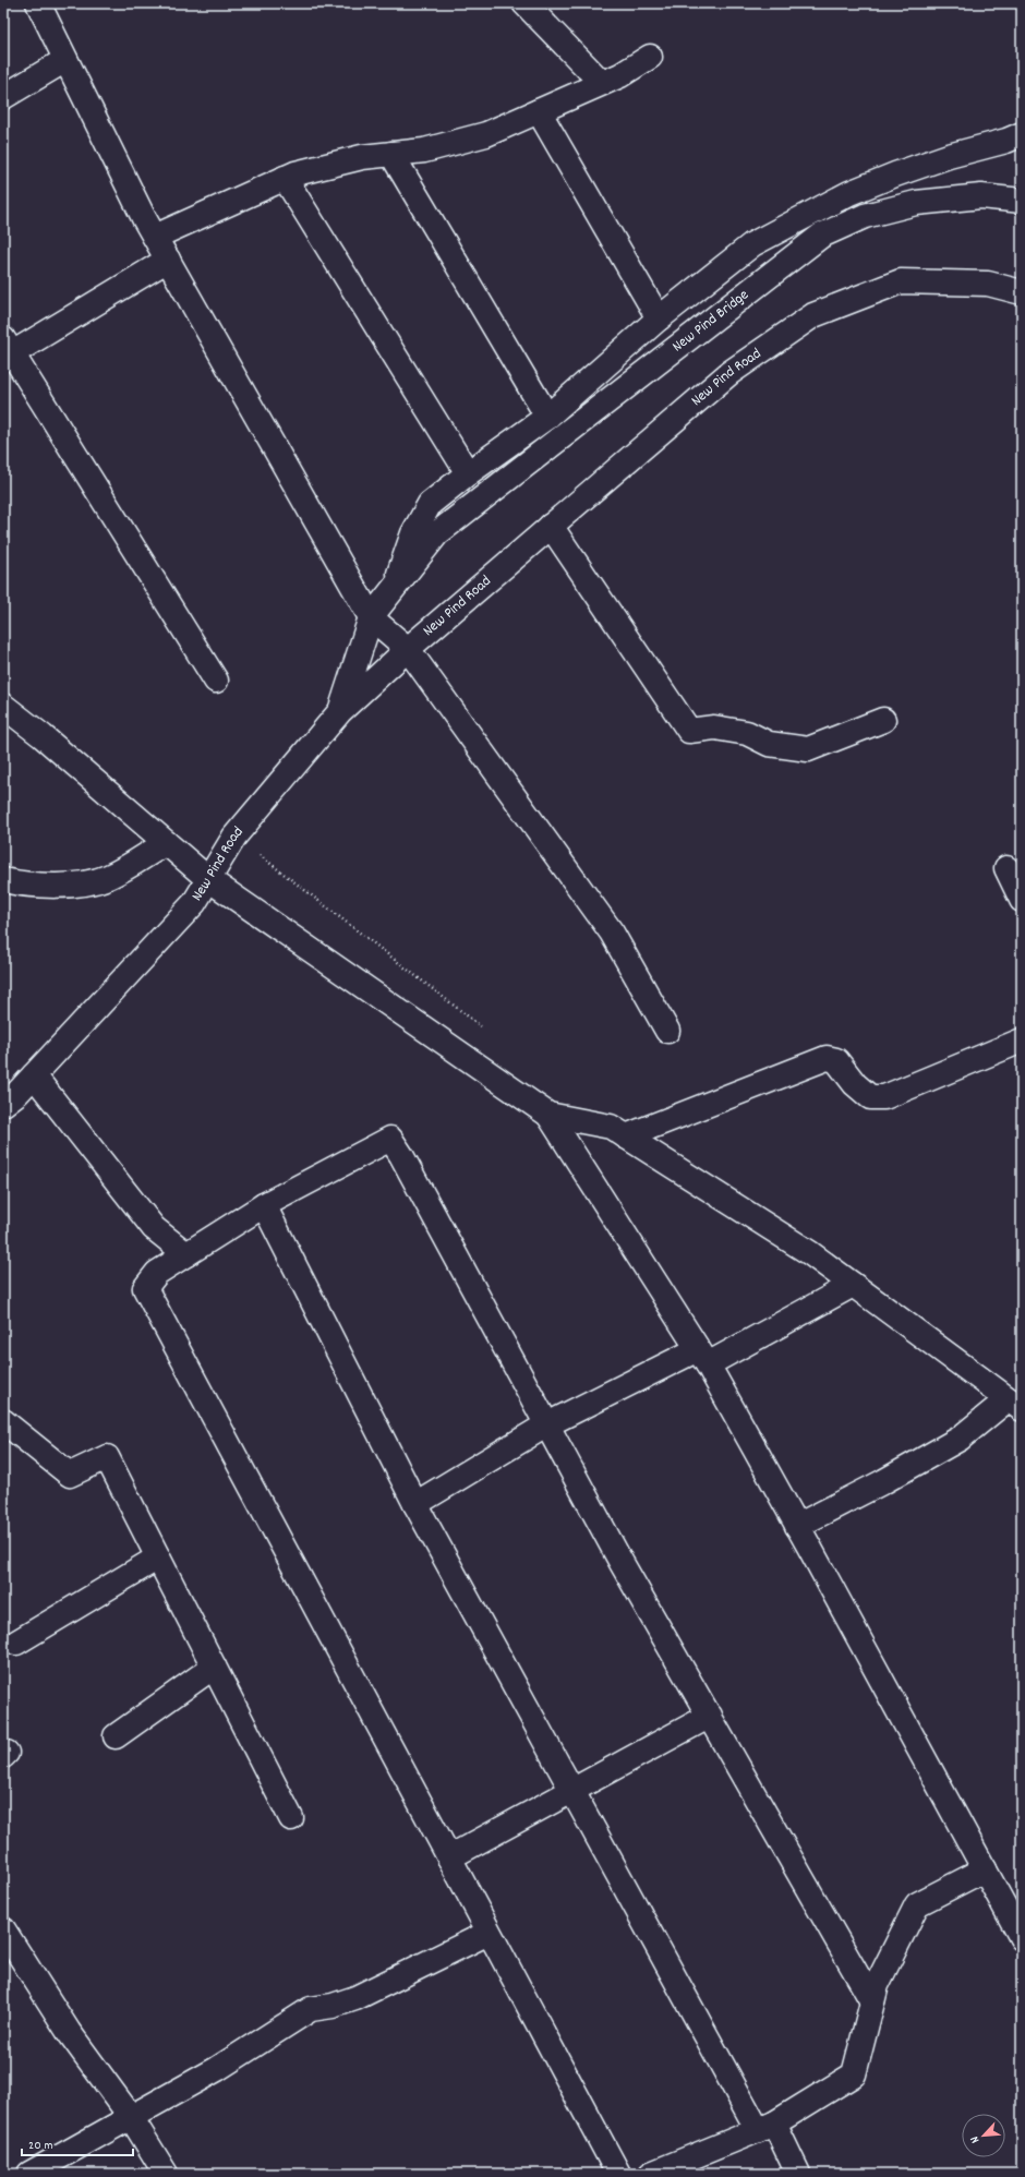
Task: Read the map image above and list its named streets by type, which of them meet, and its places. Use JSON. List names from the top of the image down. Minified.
{"streets":{"street":["New Pind Bridge","New Pind Road"]},"scale_bar":"20 m","north":"bottom left"}
